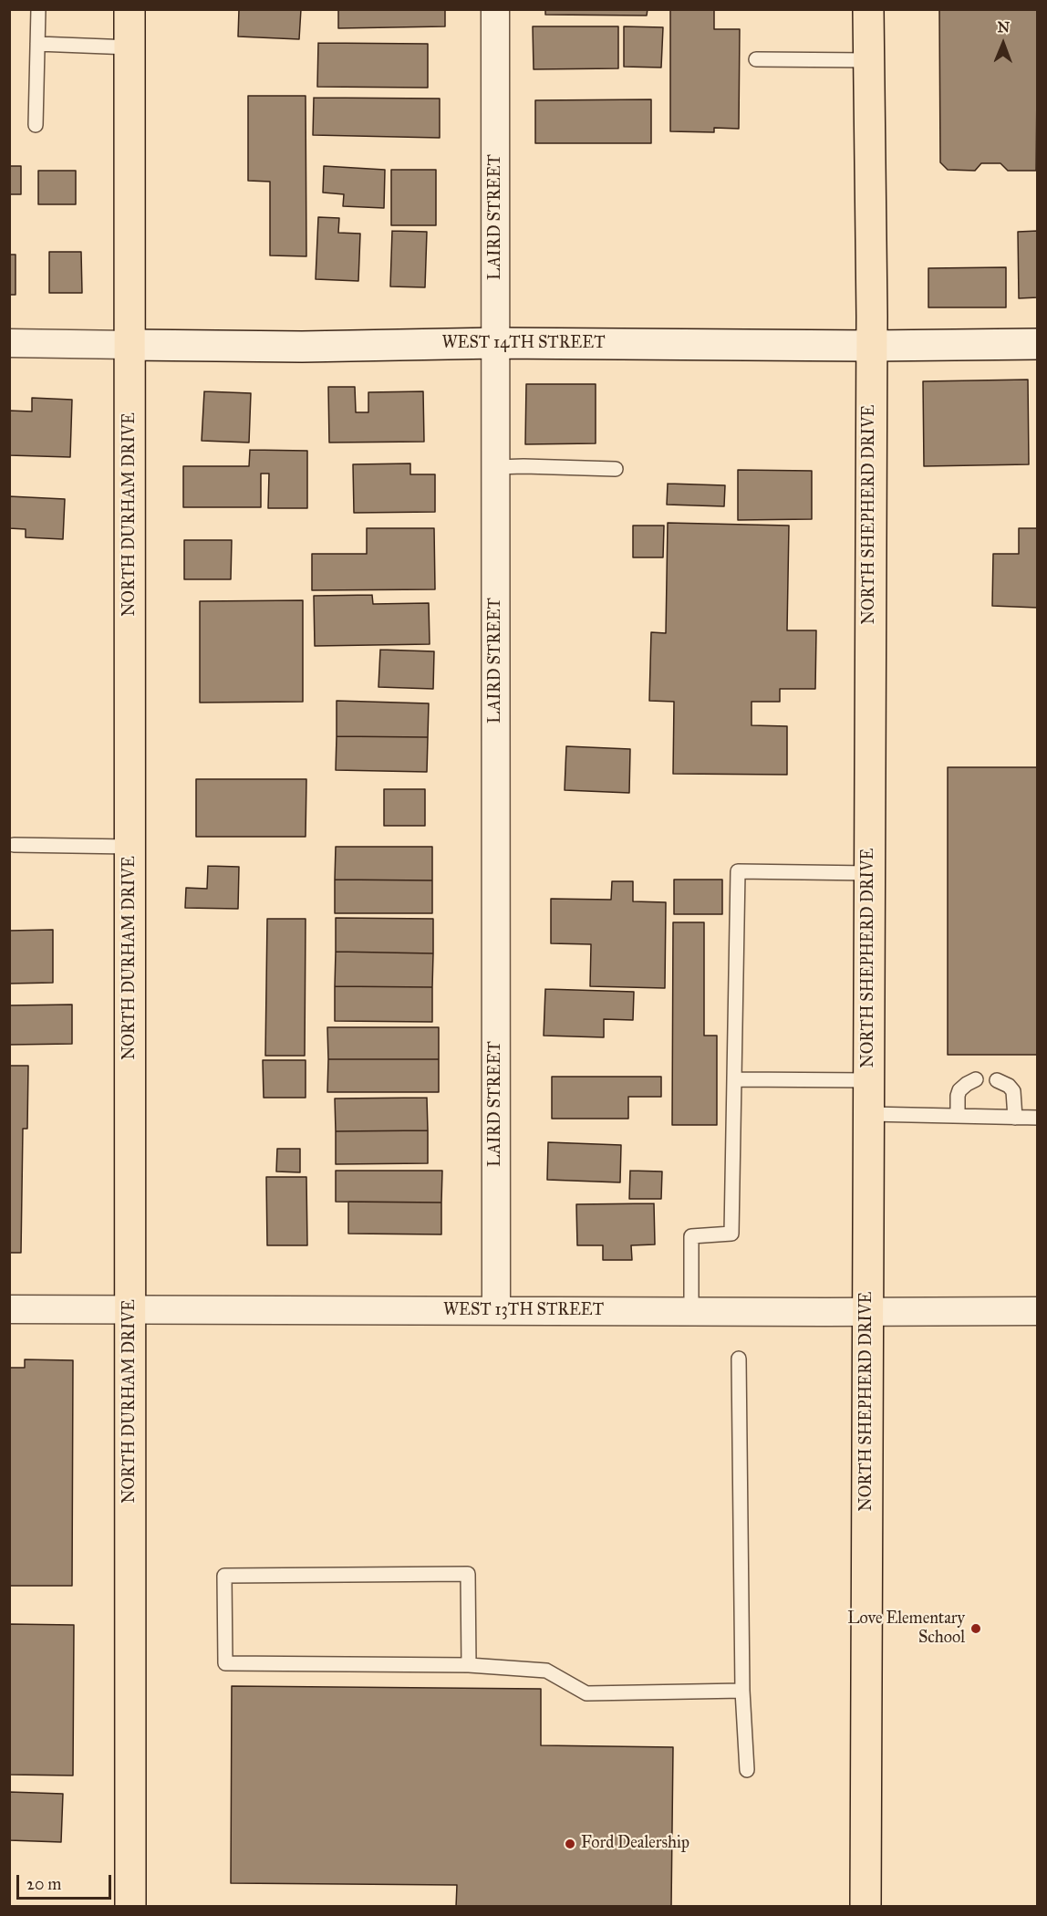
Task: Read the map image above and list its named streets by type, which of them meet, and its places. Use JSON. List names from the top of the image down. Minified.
{"streets":{"main road":["NORTH DURHAM DRIVE","NORTH SHEPHERD DRIVE"],"street":["LAIRD STREET","WEST 14TH STREET","WEST 13TH STREET"]},"crossings":[["LAIRD STREET","WEST 14TH STREET"],["LAIRD STREET","WEST 13TH STREET"],["WEST 14TH STREET","NORTH DURHAM DRIVE"],["WEST 14TH STREET","NORTH SHEPHERD DRIVE"],["NORTH DURHAM DRIVE","WEST 13TH STREET"],["NORTH SHEPHERD DRIVE","WEST 13TH STREET"]],"places":["Love Elementary School","Ford Dealership"],"scale_bar":"20 m","north":"top"}
